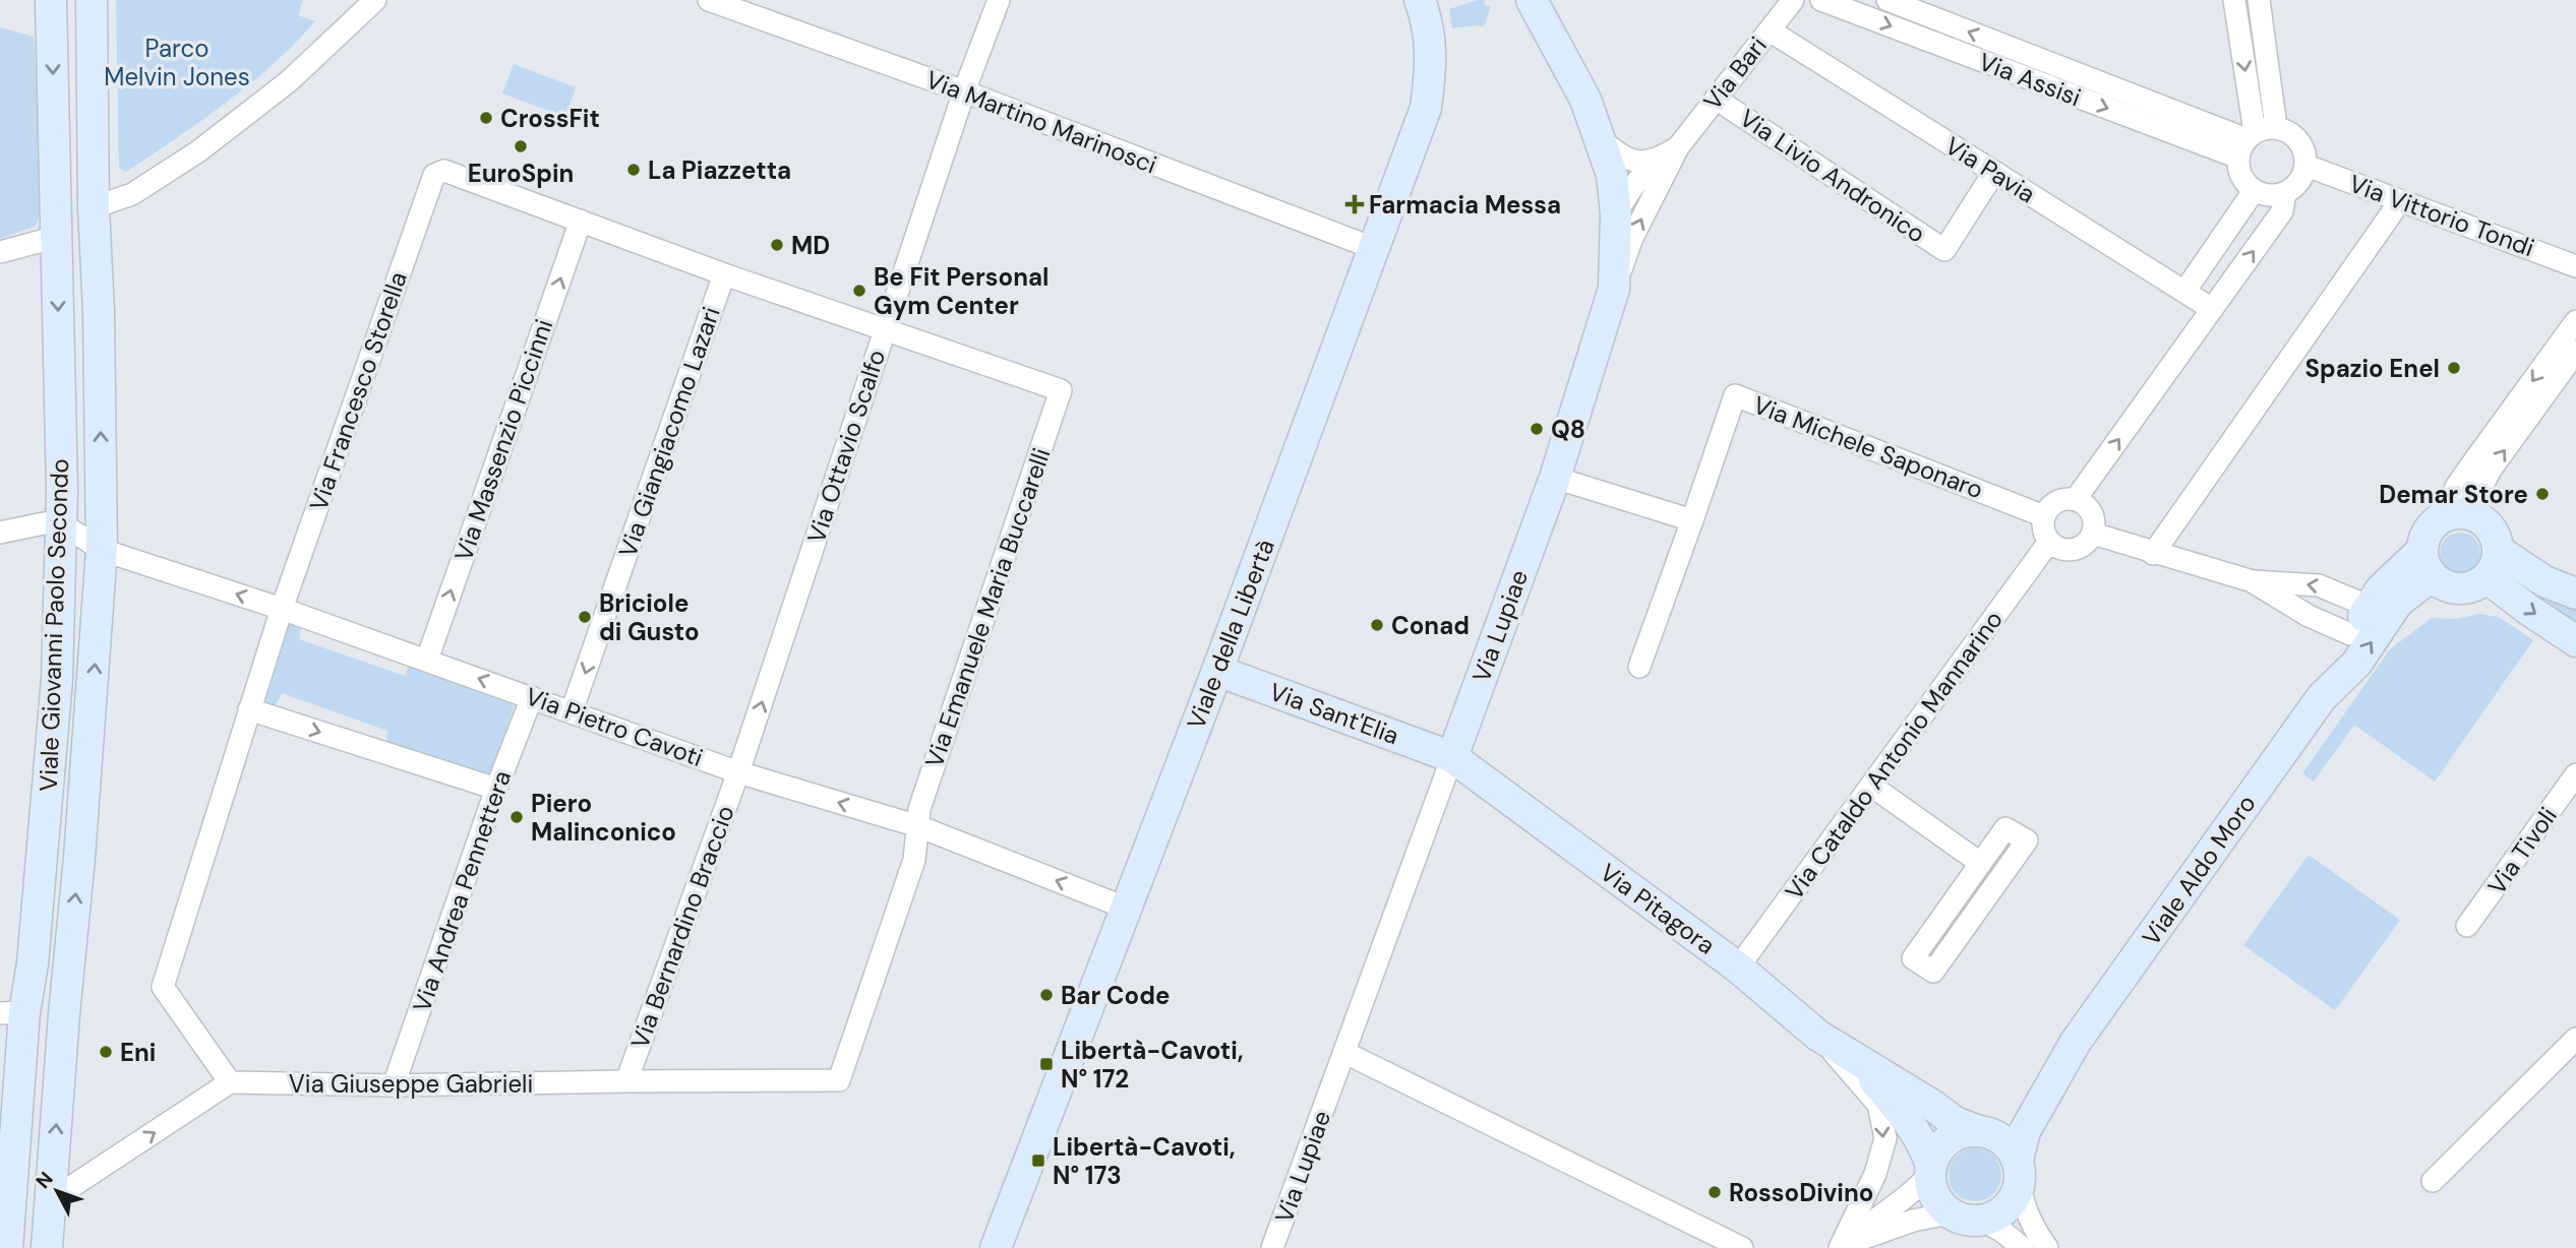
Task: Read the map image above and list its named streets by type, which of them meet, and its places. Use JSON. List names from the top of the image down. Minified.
{"streets":{"main road":["Viale Giovanni Paolo Secondo","Via Lupiae","Viale della Libertà","Via Sant'Elia","Viale Aldo Moro","Via Pitagora"],"street":["Via Bari","Via Assisi","Via Martino Marinosci","Via Pavia","Via Livio Andronico","Via Vittorio Tondi","Via Francesco Storella","Via Giangiacomo Lazari","Via Massenzio Piccinni","Via Ottavio Scalfo","Via Michele Saponaro","Via Emanuele Maria Buccarelli","Via Pietro Cavoti","Via Cataldo Antonio Mannarino","Via Tivoli","Via Andrea Pennettera","Via Bernardino Braccio","Via Giuseppe Gabrieli"]},"crossings":[["Via Bari","Via Pavia"],["Via Bari","Via Livio Andronico"],["Via Bari","Via Lupiae"],["Via Assisi","Via Vittorio Tondi"],["Via Martino Marinosci","Via Ottavio Scalfo"],["Via Martino Marinosci","Viale della Libertà"],["Via Pavia","Via Livio Andronico"],["Via Francesco Storella","Via Massenzio Piccinni"],["Via Francesco Storella","Via Pietro Cavoti"],["Via Giangiacomo Lazari","Via Pietro Cavoti"],["Via Massenzio Piccinni","Via Pietro Cavoti"],["Via Ottavio Scalfo","Via Emanuele Maria Buccarelli"],["Via Ottavio Scalfo","Via Pietro Cavoti"],["Via Ottavio Scalfo","Via Bernardino Braccio"],["Via Michele Saponaro","Via Cataldo Antonio Mannarino"],["Via Emanuele Maria Buccarelli","Via Pietro Cavoti"],["Via Emanuele Maria Buccarelli","Via Giuseppe Gabrieli"],["Viale Giovanni Paolo Secondo","Via Pietro Cavoti"],["Via Lupiae","Via Sant'Elia"],["Via Lupiae","Via Pitagora"],["Viale della Libertà","Via Sant'Elia"],["Viale della Libertà","Via Pietro Cavoti"],["Via Sant'Elia","Via Pitagora"],["Via Pietro Cavoti","Via Andrea Pennettera"],["Via Pietro Cavoti","Via Bernardino Braccio"],["Via Pietro Cavoti","Via Giuseppe Gabrieli"],["Via Cataldo Antonio Mannarino","Via Pitagora"],["Viale Aldo Moro","Via Pitagora"],["Via Andrea Pennettera","Via Giuseppe Gabrieli"],["Via Bernardino Braccio","Via Giuseppe Gabrieli"]],"one_way":["Via Giangiacomo Lazari","Via Massenzio Piccinni","Via Ottavio Scalfo","Via Pietro Cavoti"],"parks":["Parco Melvin Jones"],"places":{"other":["CrossFit","EuroSpin","La Piazzetta","MD","Be Fit Personal Gym Center","Spazio Enel","Q8","Demar Store","Briciole di Gusto","Conad","Piero Malinconico","Bar Code","Eni","RossoDivino"],"health":["Farmacia Messa"],"transit":["Libertà-Cavoti, N° 172","Libertà-Cavoti, N° 173"]},"north":"top left"}
